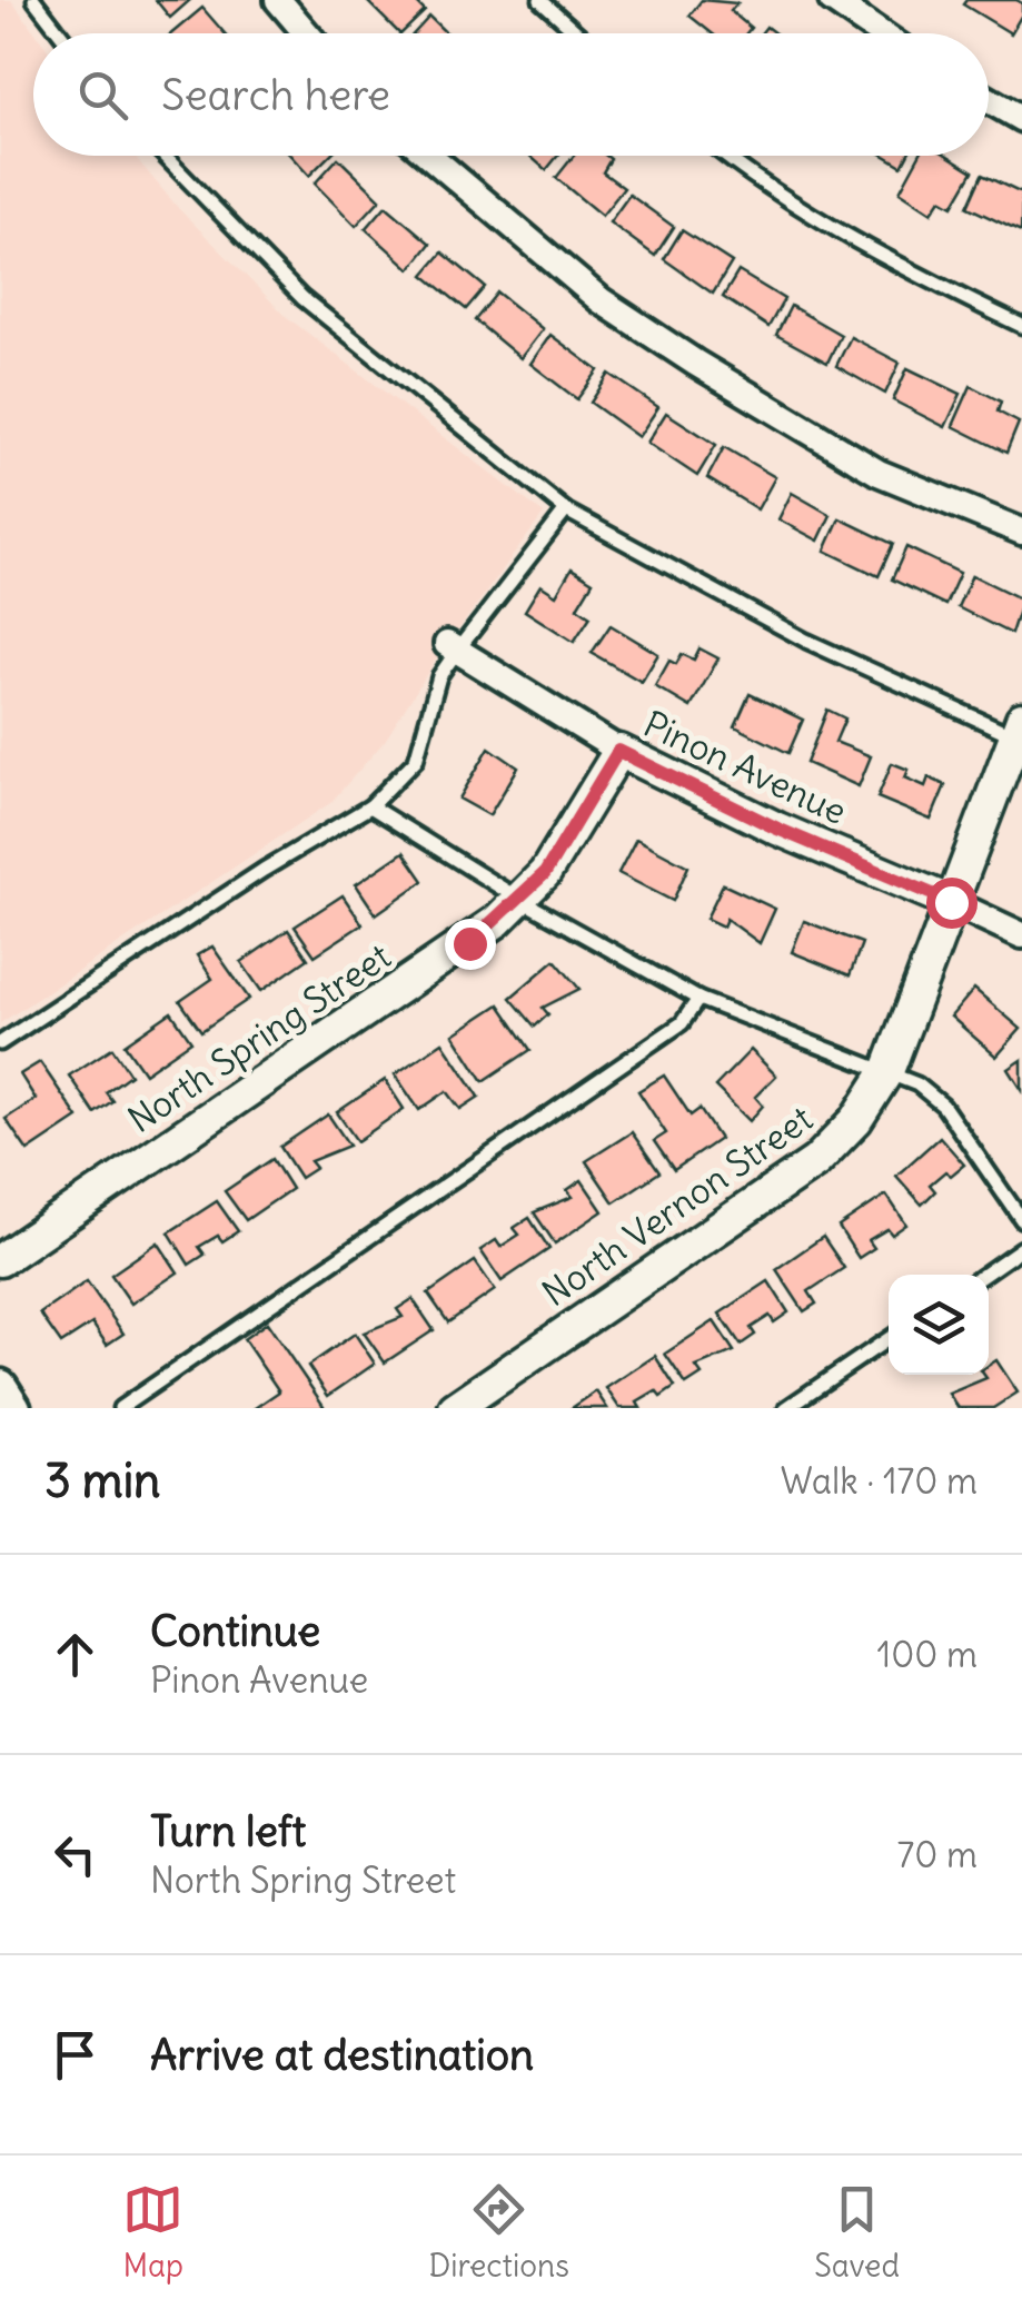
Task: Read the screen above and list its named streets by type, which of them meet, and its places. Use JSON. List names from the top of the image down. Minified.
{"streets":{"street":["Pinon Avenue","North Spring Street","North Vernon Street"]},"crossings":[["Pinon Avenue","North Spring Street"],["Pinon Avenue","North Vernon Street"]],"page":{"search":"Search here","heading":["3 min","Walk · 170 m"],"list":[["Continue","Pinon Avenue","100 m"],["Turn left","North Spring Street","70 m"],"Arrive at destination"],"nav":["Map","Directions","Saved"]}}
